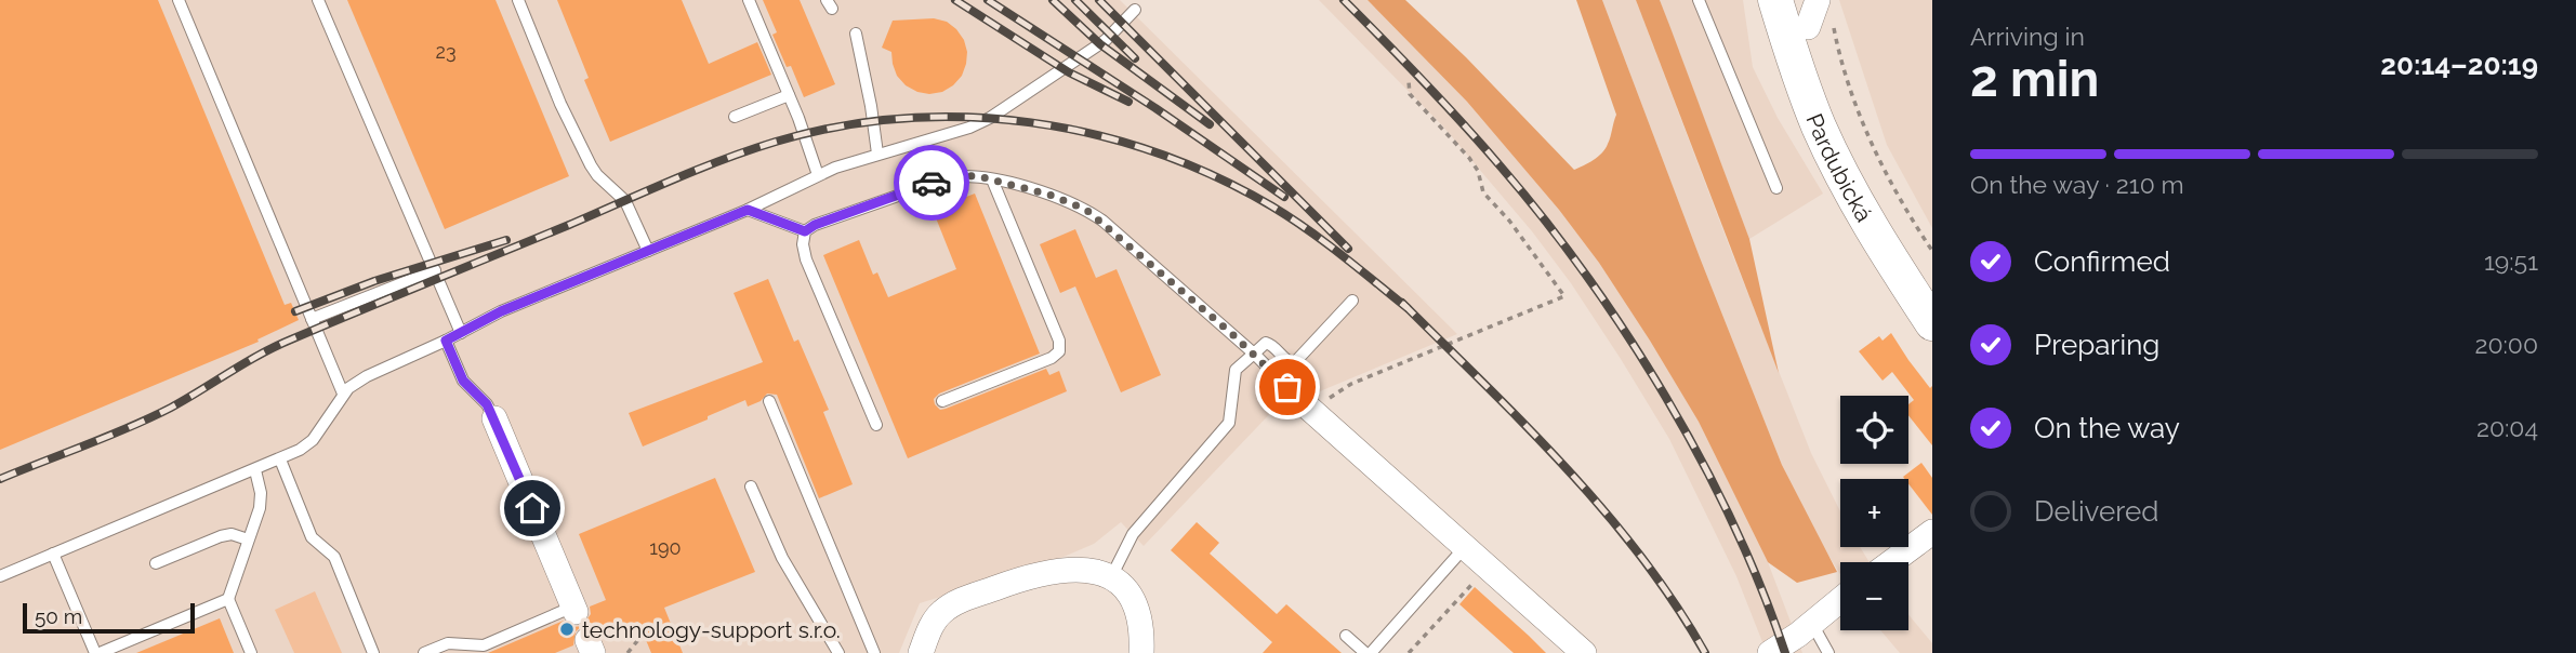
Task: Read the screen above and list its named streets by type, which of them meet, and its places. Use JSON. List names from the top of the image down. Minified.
{"streets":{"main road":["Pardubická"]},"places":["technology-support s.r.o."],"house_numbers":["23","190"],"scale_bar":"50 m","page":{"heading":["2 min","Arriving in","20:14–20:19"],"bar":"On the way · 210 m","list":[["Confirmed","19:51"],["Preparing","20:00"],["On the way","20:04"],"Delivered"],"map_buttons":["+","−"],"scale":"50 m"}}
